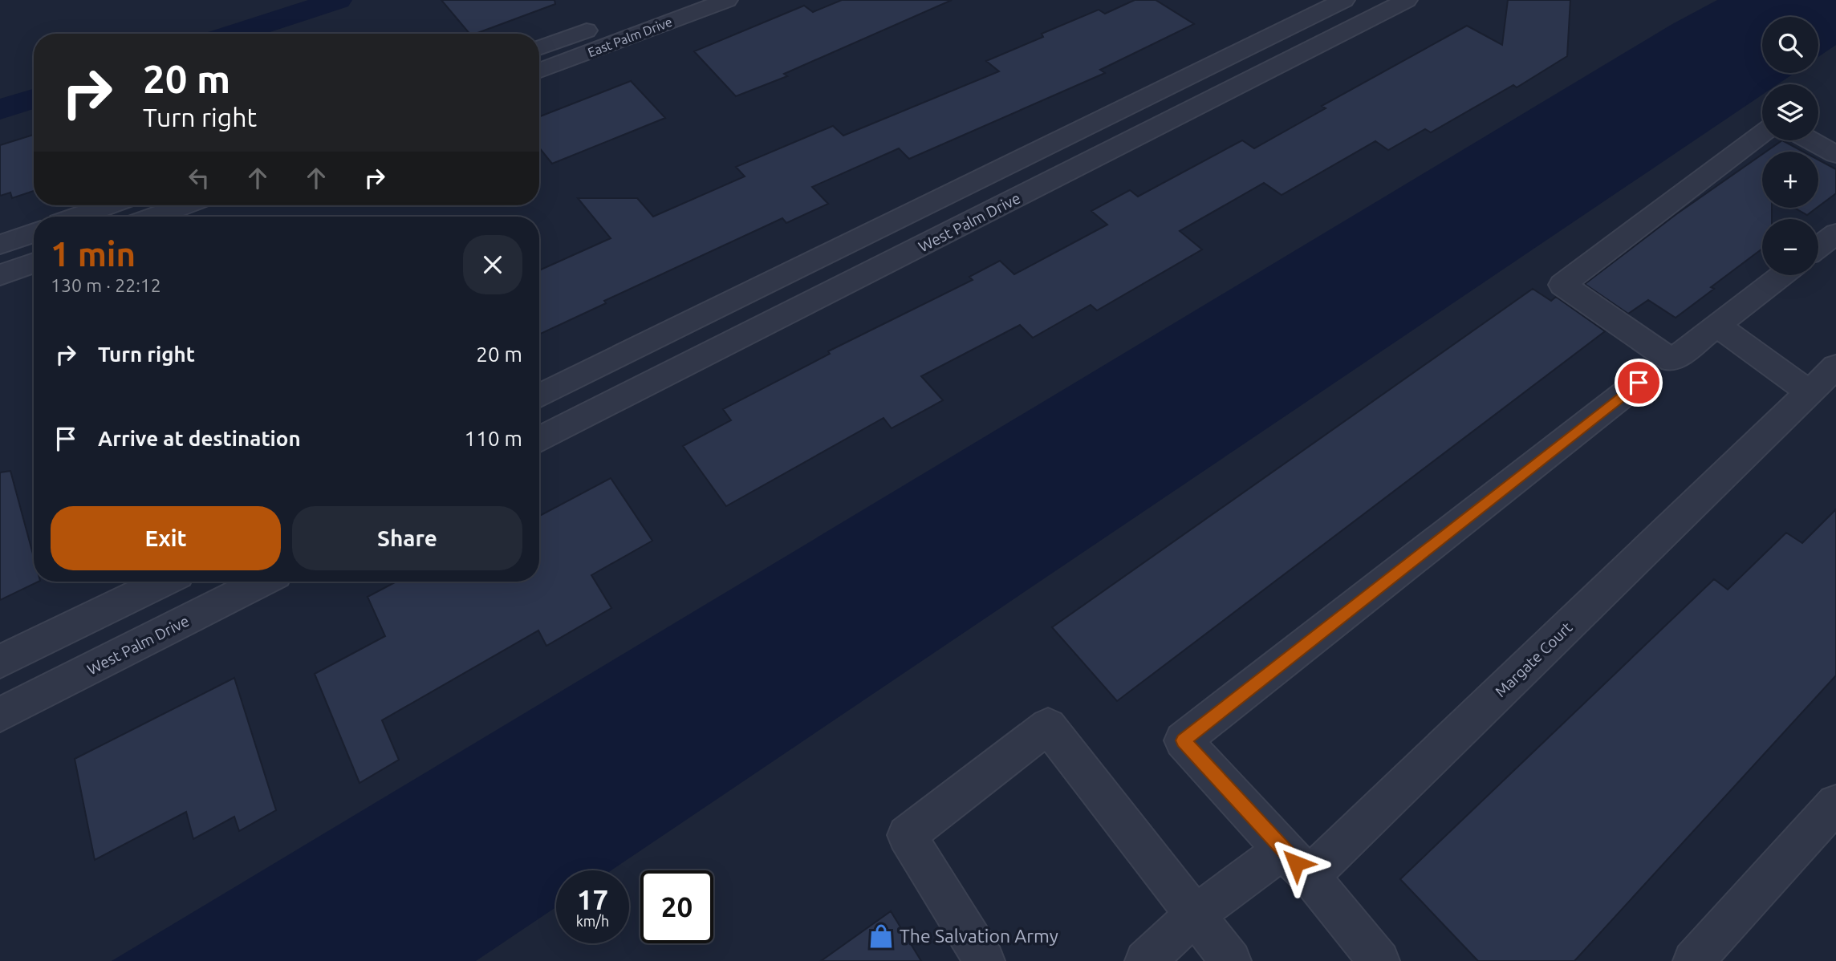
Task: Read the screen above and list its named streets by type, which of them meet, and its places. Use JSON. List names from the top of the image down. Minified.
{"streets":{"street":["East Palm Drive","West Palm Drive","Margate Court"]},"places":{"shop":["The Salvation Army"]},"page":{"map_buttons":["+","−"],"turn":["20 m","Turn right"],"heading":["1 min","130 m · 22:12"],"list":[{"name":"Turn right","value":"20 m"},{"name":"Arrive at destination","value":"110 m"}],"buttons":["Exit","Share"],"speed":"17 km/h","limit":"20"}}
